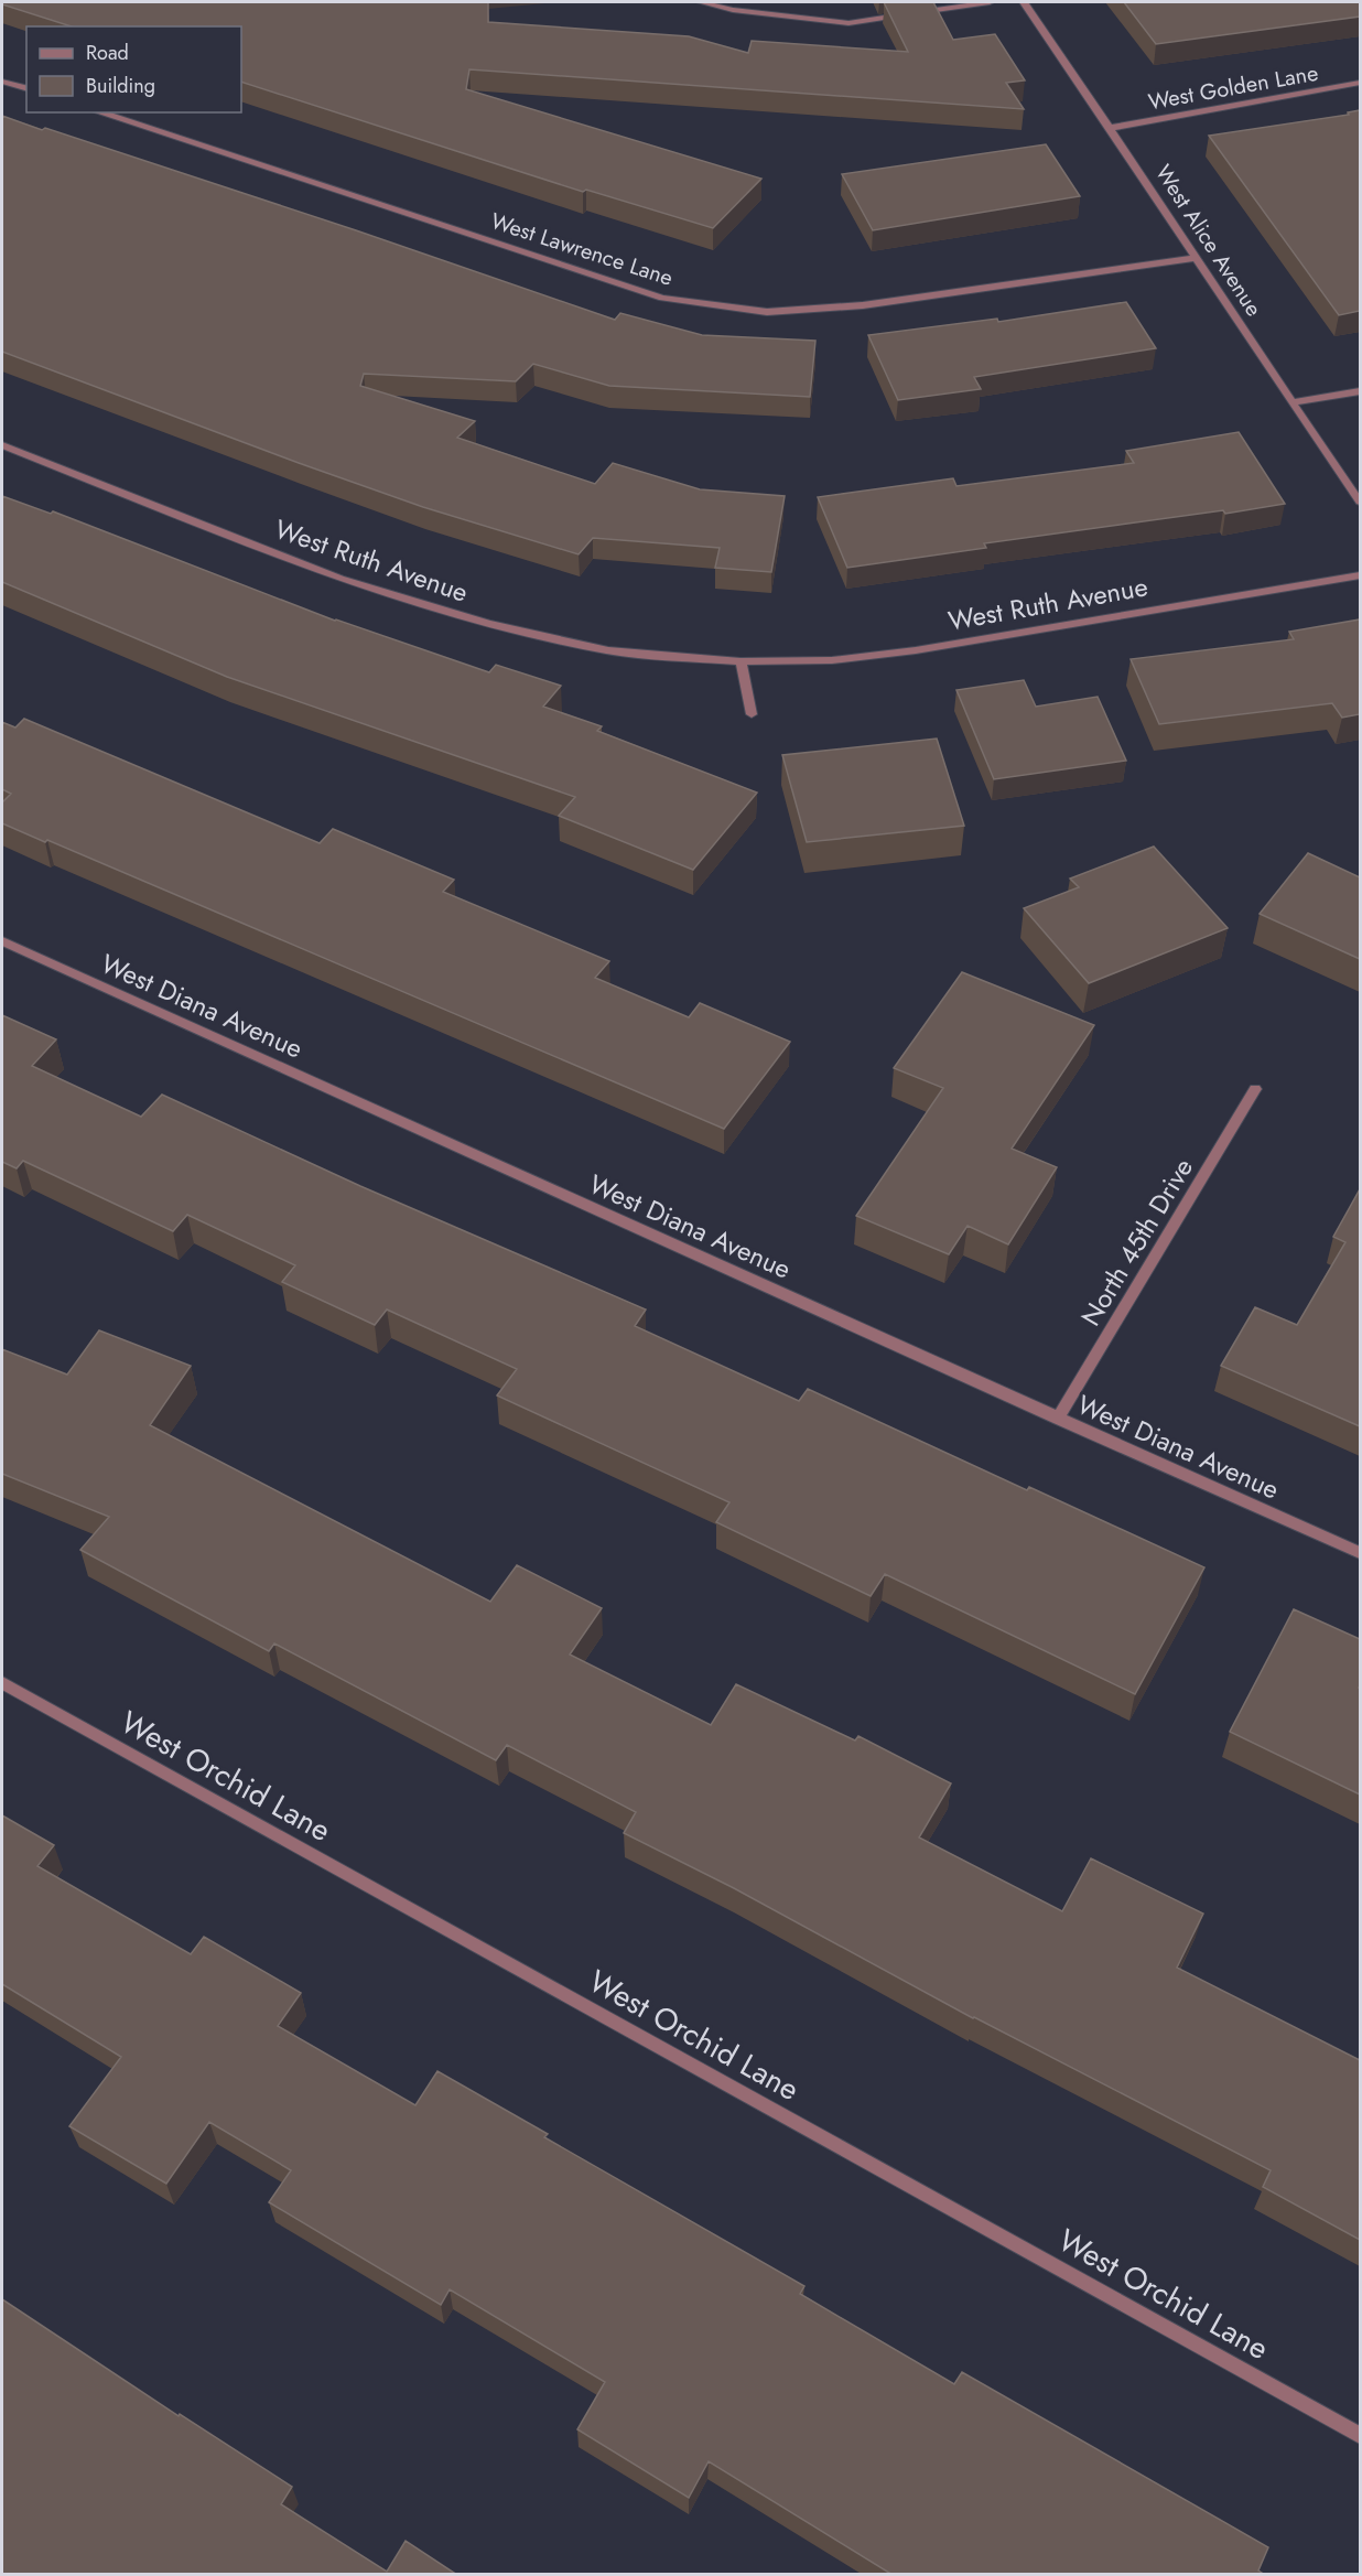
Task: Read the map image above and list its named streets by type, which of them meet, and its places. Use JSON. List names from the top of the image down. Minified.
{"streets":{"street":["West Golden Lane","West Alice Avenue","West Lawrence Lane","West Ruth Avenue","West Diana Avenue","North 45th Drive","West Orchid Lane"]},"crossings":[["West Golden Lane","West Alice Avenue"],["West Alice Avenue","West Lawrence Lane"],["West Diana Avenue","North 45th Drive"]],"legend":["Road","Building"]}
